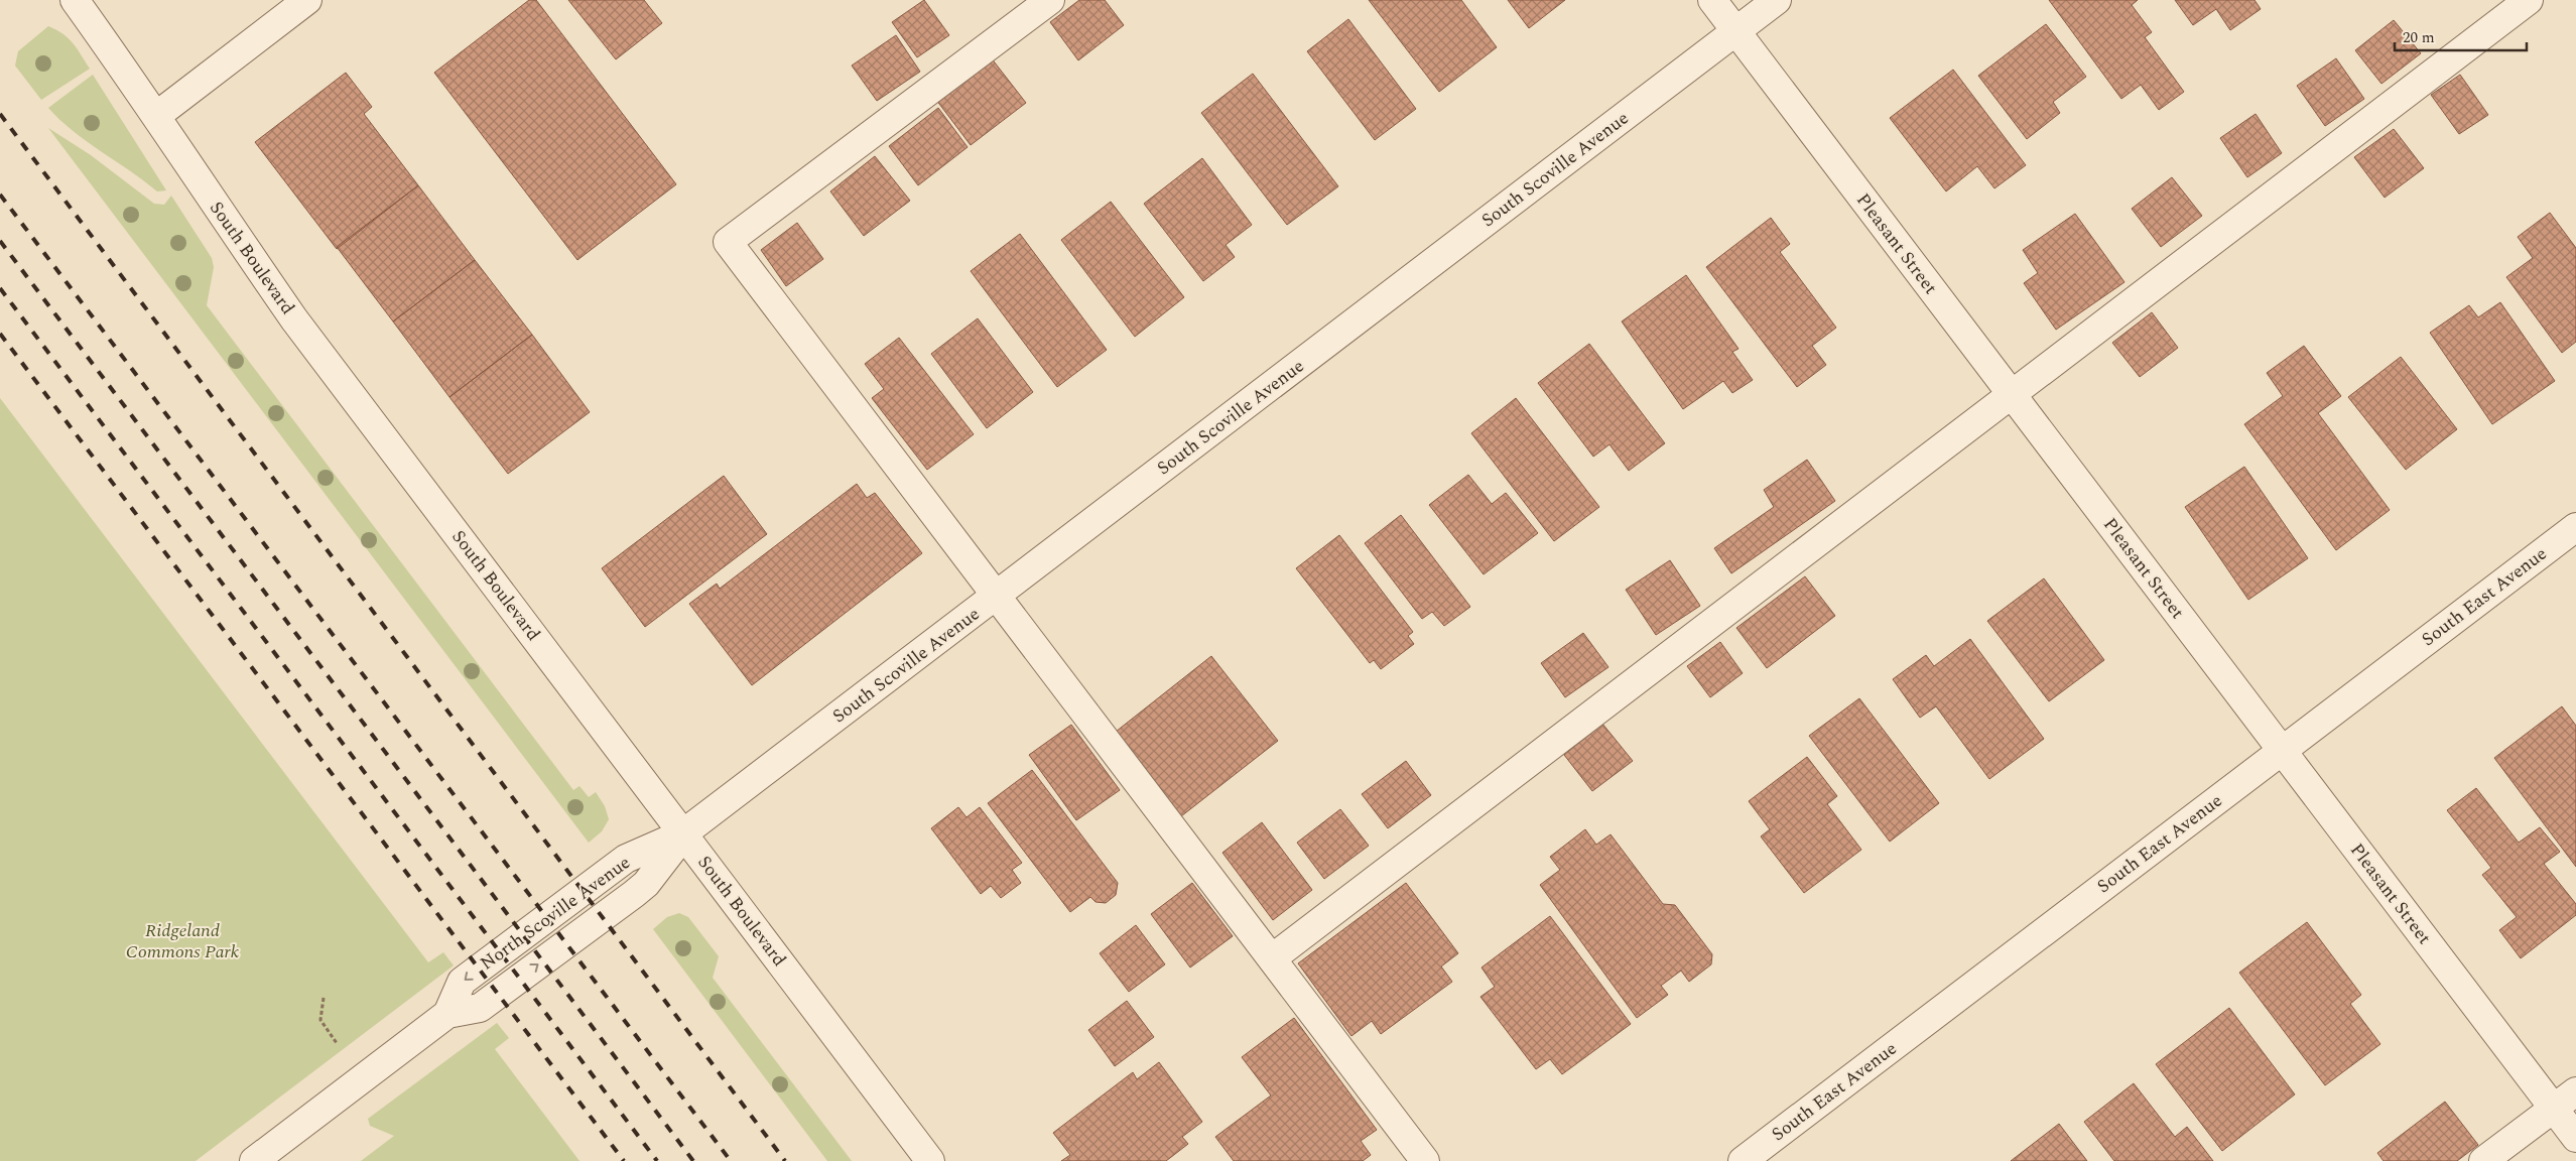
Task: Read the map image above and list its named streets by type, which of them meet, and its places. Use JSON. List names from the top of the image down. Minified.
{"streets":{"street":["South Scoville Avenue","Pleasant Street","South Boulevard","South East Avenue","North Scoville Avenue"]},"crossings":[["South Scoville Avenue","Pleasant Street"],["South Scoville Avenue","South Boulevard"],["South Scoville Avenue","North Scoville Avenue"],["Pleasant Street","South East Avenue"],["South Boulevard","North Scoville Avenue"]],"parks":["Ridgeland Commons Park"],"scale_bar":"20 m"}
